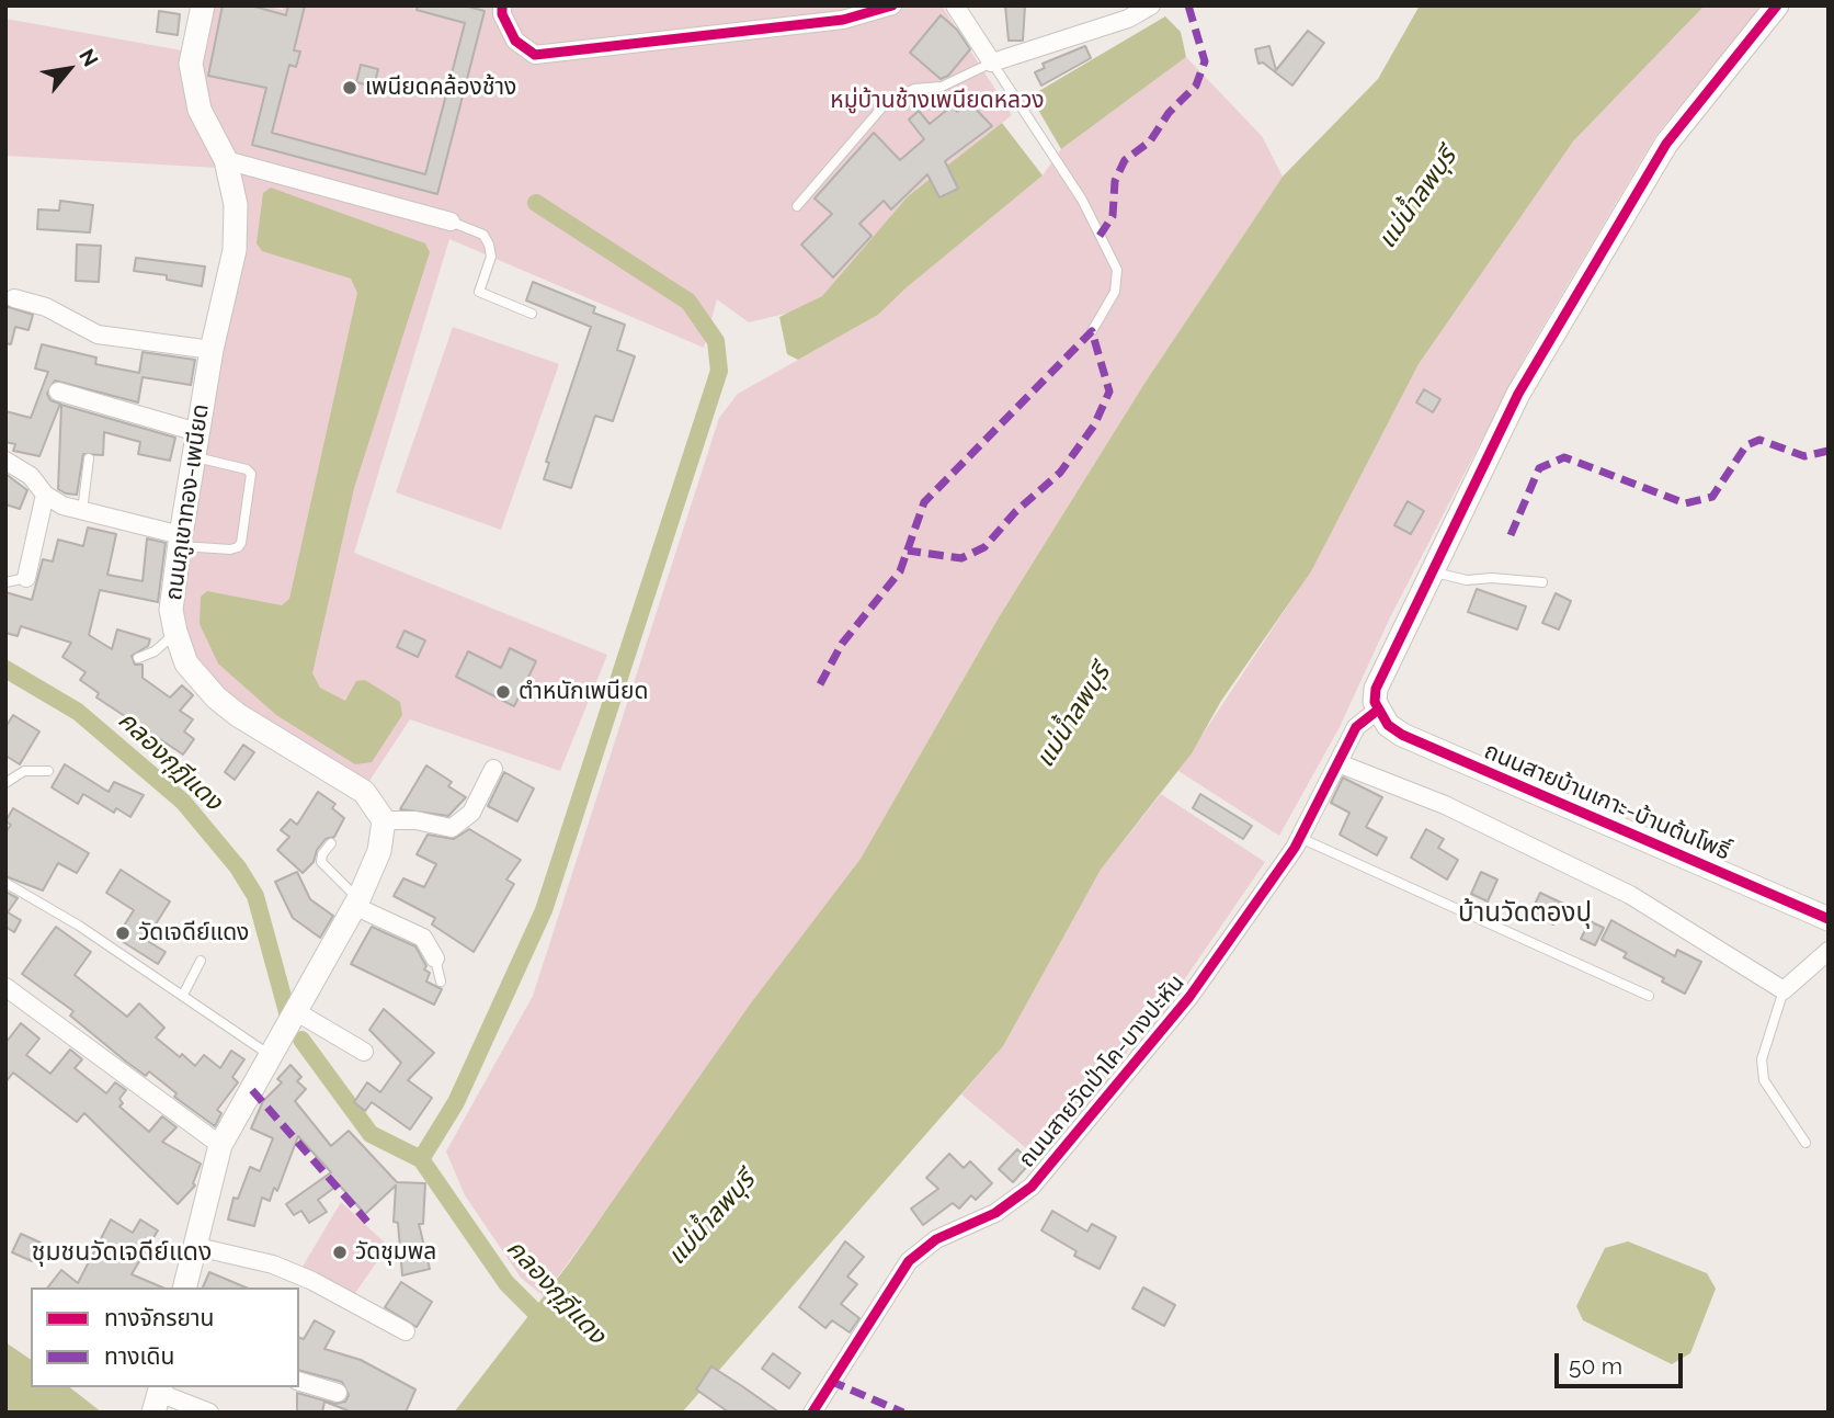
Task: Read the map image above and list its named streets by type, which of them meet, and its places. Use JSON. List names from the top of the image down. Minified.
{"streets":{"main road":["ถนนภูเขาทอง-เพนียด","ถนนสายบ้านเกาะ-บ้านต้นโพธิ์"],"street":["ถนนสายวัดป่าโค-บางปะหัน"]},"crossings":[["ถนนสายบ้านเกาะ-บ้านต้นโพธิ์","ถนนสายวัดป่าโค-บางปะหัน"]],"districts":["บ้านวัดตองปุ","ชุมชนวัดเจดีย์แดง"],"water":["แม่น้ำลพบุรี","คลองกุฎีแดง"],"parks":["หมู่บ้านช้างเพนียดหลวง"],"places":["เพนียดคล้องช้าง","ตำหนักเพนียด","วัดเจดีย์แดง","วัดชุมพล"],"legend":["ทางจักรยาน","ทางเดิน"],"scale_bar":"50 m","north":"top right"}
